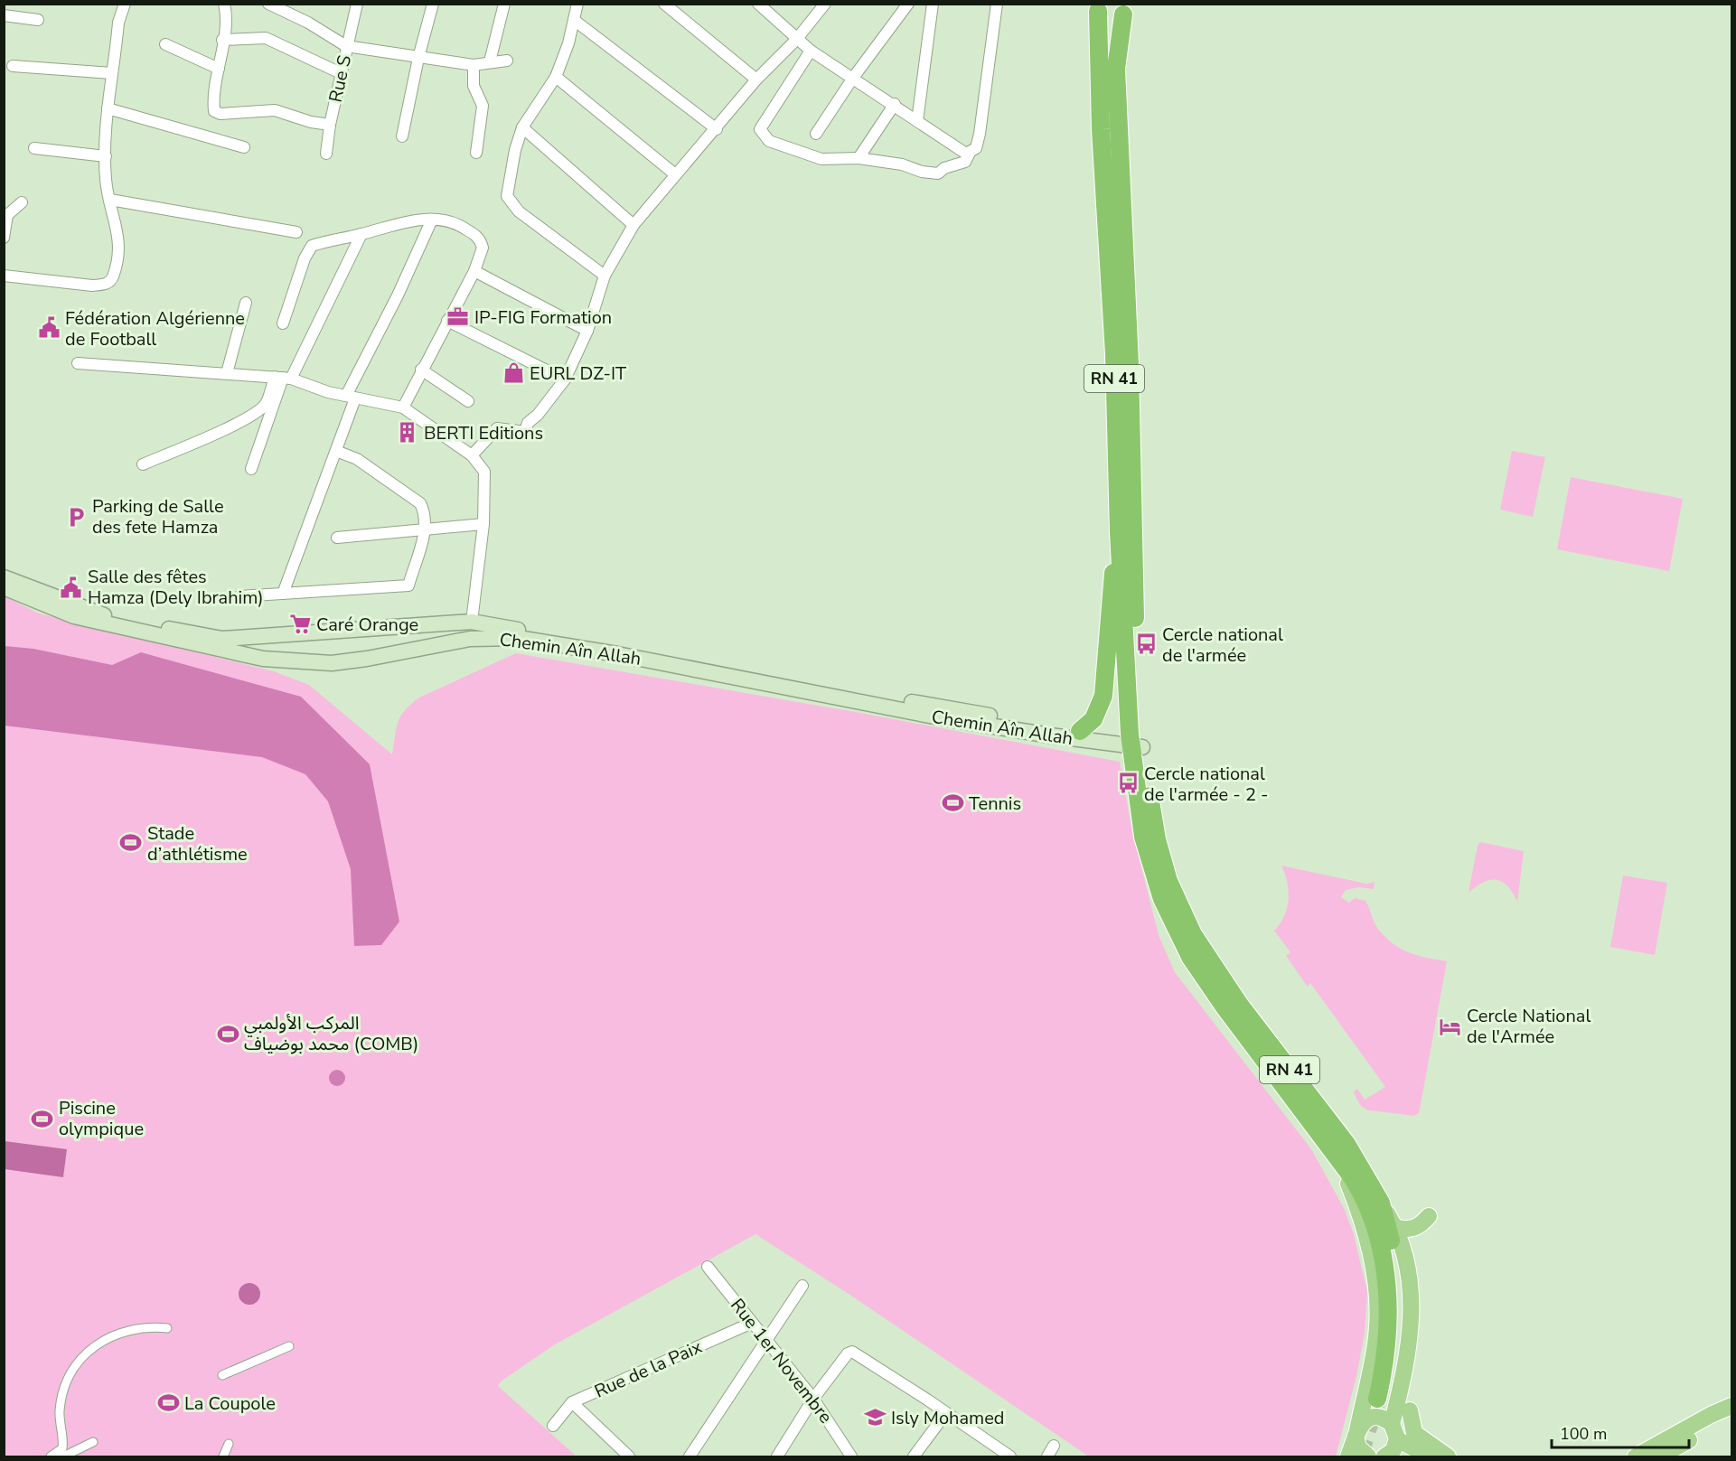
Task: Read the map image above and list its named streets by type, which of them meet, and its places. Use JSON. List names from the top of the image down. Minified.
{"streets":{"highway":["RN 41"],"main road":["Chemin Aîn Allah"],"street":["Rue S","Rue 1er Novembre","Rue de la Paix"]},"crossings":[["RN 41","Chemin Aîn Allah"],["Rue 1er Novembre","Rue de la Paix"]],"places":{"office":["IP-FIG Formation"],"public building":["Fédération Algérienne de Football","Salle des fêtes Hamza (Dely Ibrahim)"],"shop":["EURL DZ-IT"],"building":["BERTI Editions"],"parking":["Parking de Salle des fete Hamza"],"supermarket":["Caré Orange"],"bus stop":["Cercle national de l'armée","Cercle national de l'armée - 2 -"],"sports":["Tennis","Stade d’athlétisme","المركب الأولمبي محمد بوضياف (COMB)","Piscine olympique","La Coupole"],"hotel":["Cercle National de l'Armée"],"school or university":["Isly Mohamed"]},"scale_bar":"100 m"}
